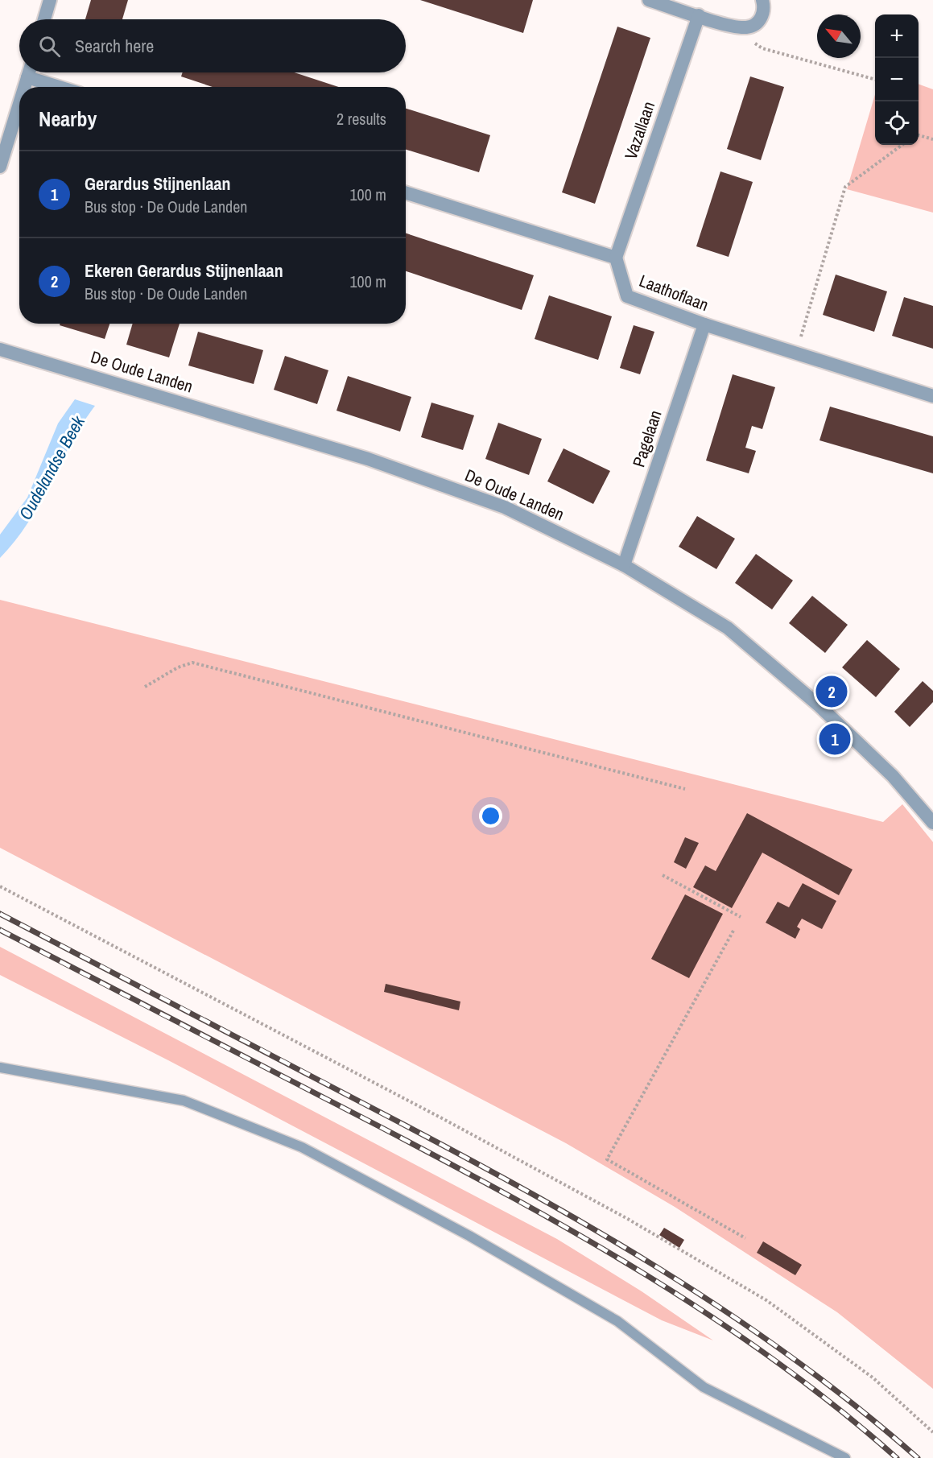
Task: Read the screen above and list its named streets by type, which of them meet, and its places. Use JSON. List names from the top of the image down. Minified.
{"streets":{"street":["Vazallaan","Laathoflaan","De Oude Landen","Pagelaan"]},"crossings":[["Vazallaan","Laathoflaan"],["Laathoflaan","Pagelaan"],["De Oude Landen","Pagelaan"]],"water":["Oudelandse Beek"],"north":"top left","page":{"map_buttons":["+","−"],"search":"Search here","heading":["Nearby","2 results"],"list":[{"mark":"1","name":"Gerardus Stijnenlaan","note":"Bus stop · De Oude Landen","value":"100 m"},{"mark":"2","name":"Ekeren Gerardus Stijnenlaan","note":"Bus stop · De Oude Landen","value":"100 m"}],"pins":["2","1"]}}
